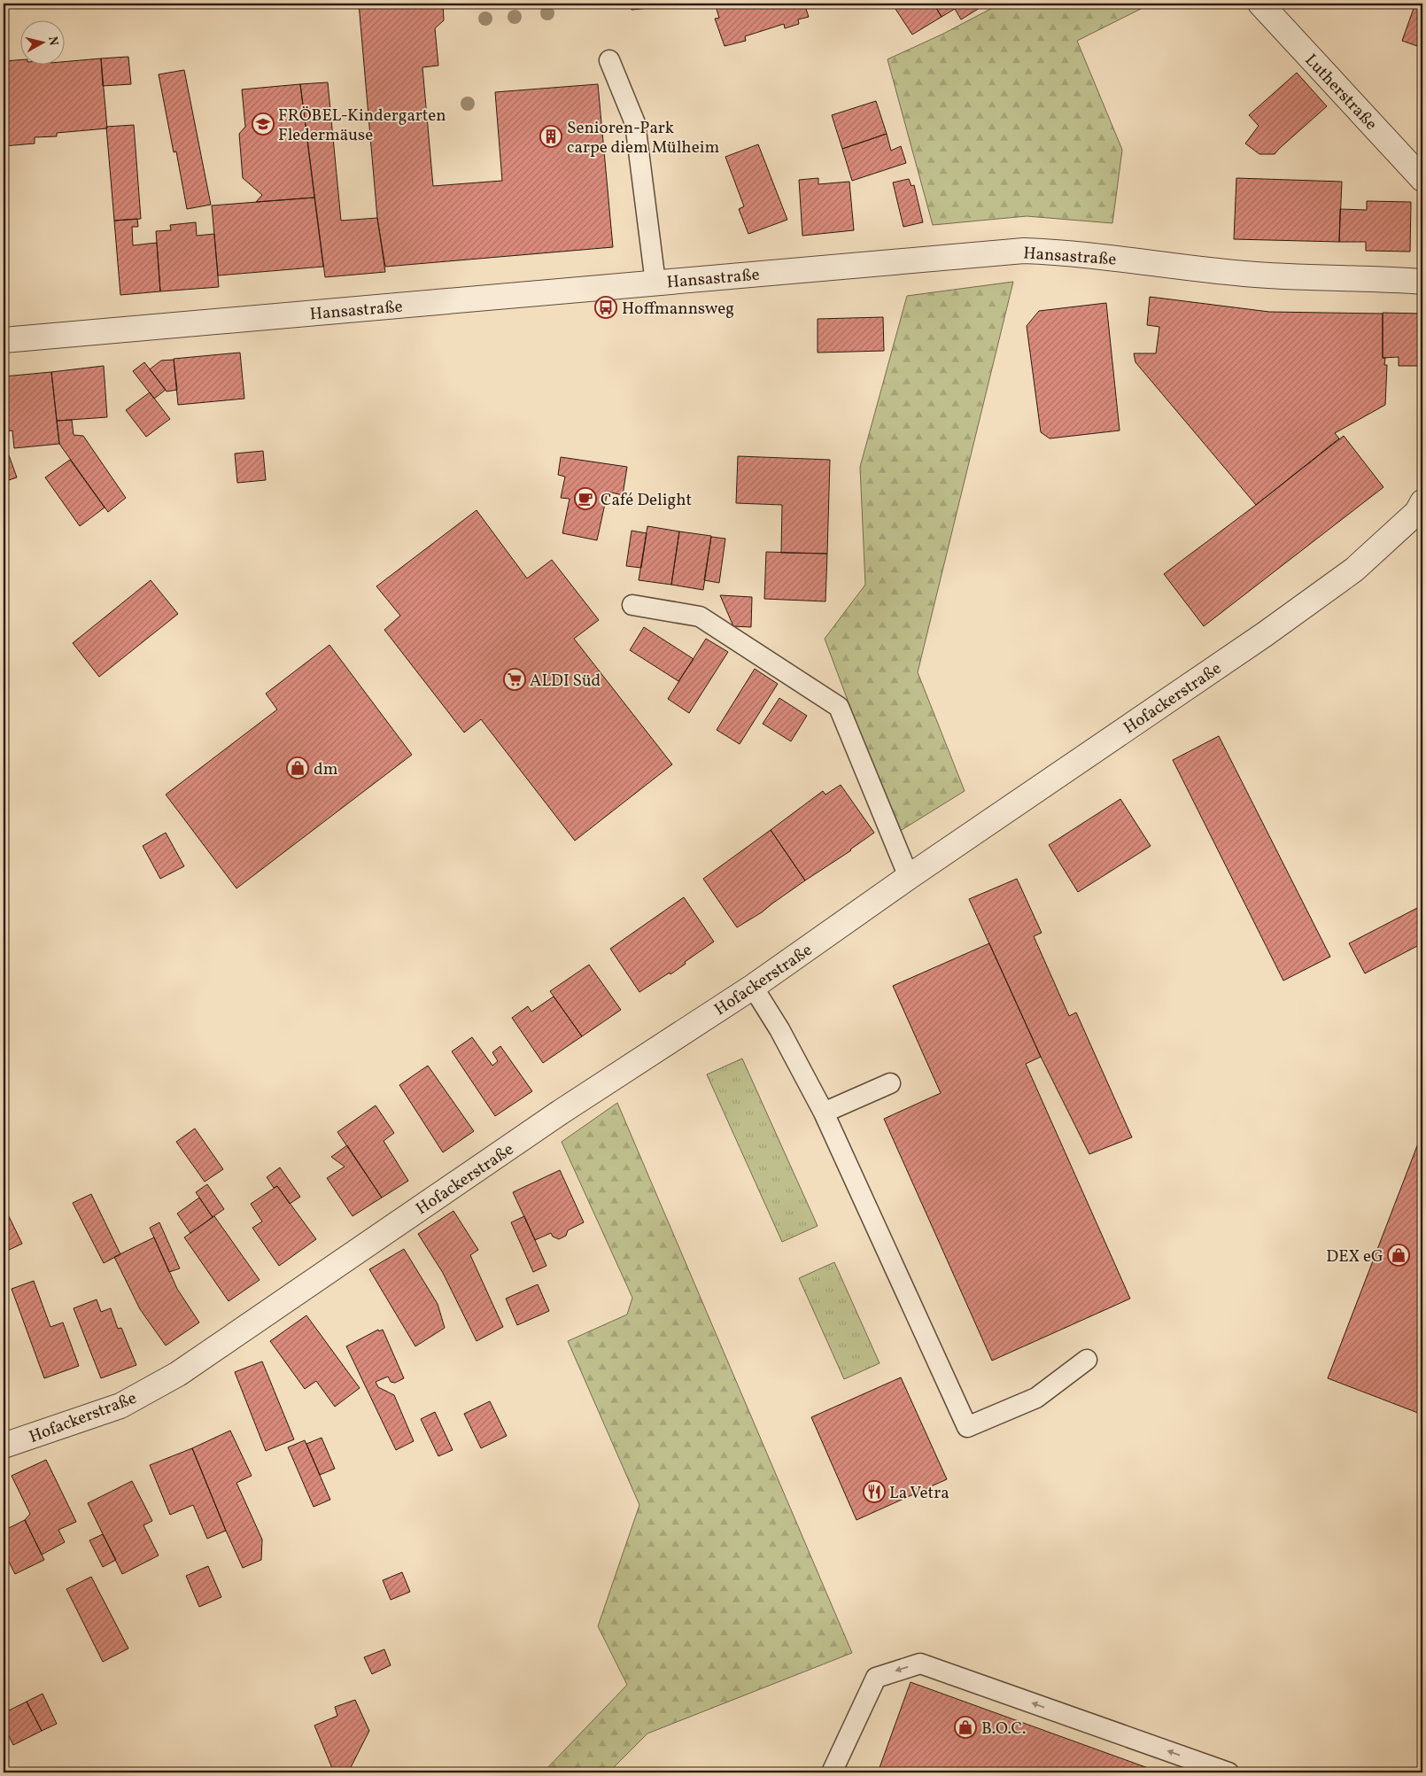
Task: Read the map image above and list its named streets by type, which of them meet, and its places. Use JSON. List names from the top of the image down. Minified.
{"streets":{"street":["Lutherstraße","Hansastraße","Hofackerstraße"]},"places":{"school or university":["FRÖBEL-Kindergarten Fledermäuse"],"building":["Senioren-Park carpe diem Mülheim"],"bus stop":["Hoffmannsweg"],"cafe":["Café Delight"],"supermarket":["ALDI Süd"],"shop":["dm","DEX eG","B.O.C."],"restaurant":["La Vetra"]},"north":"right"}
